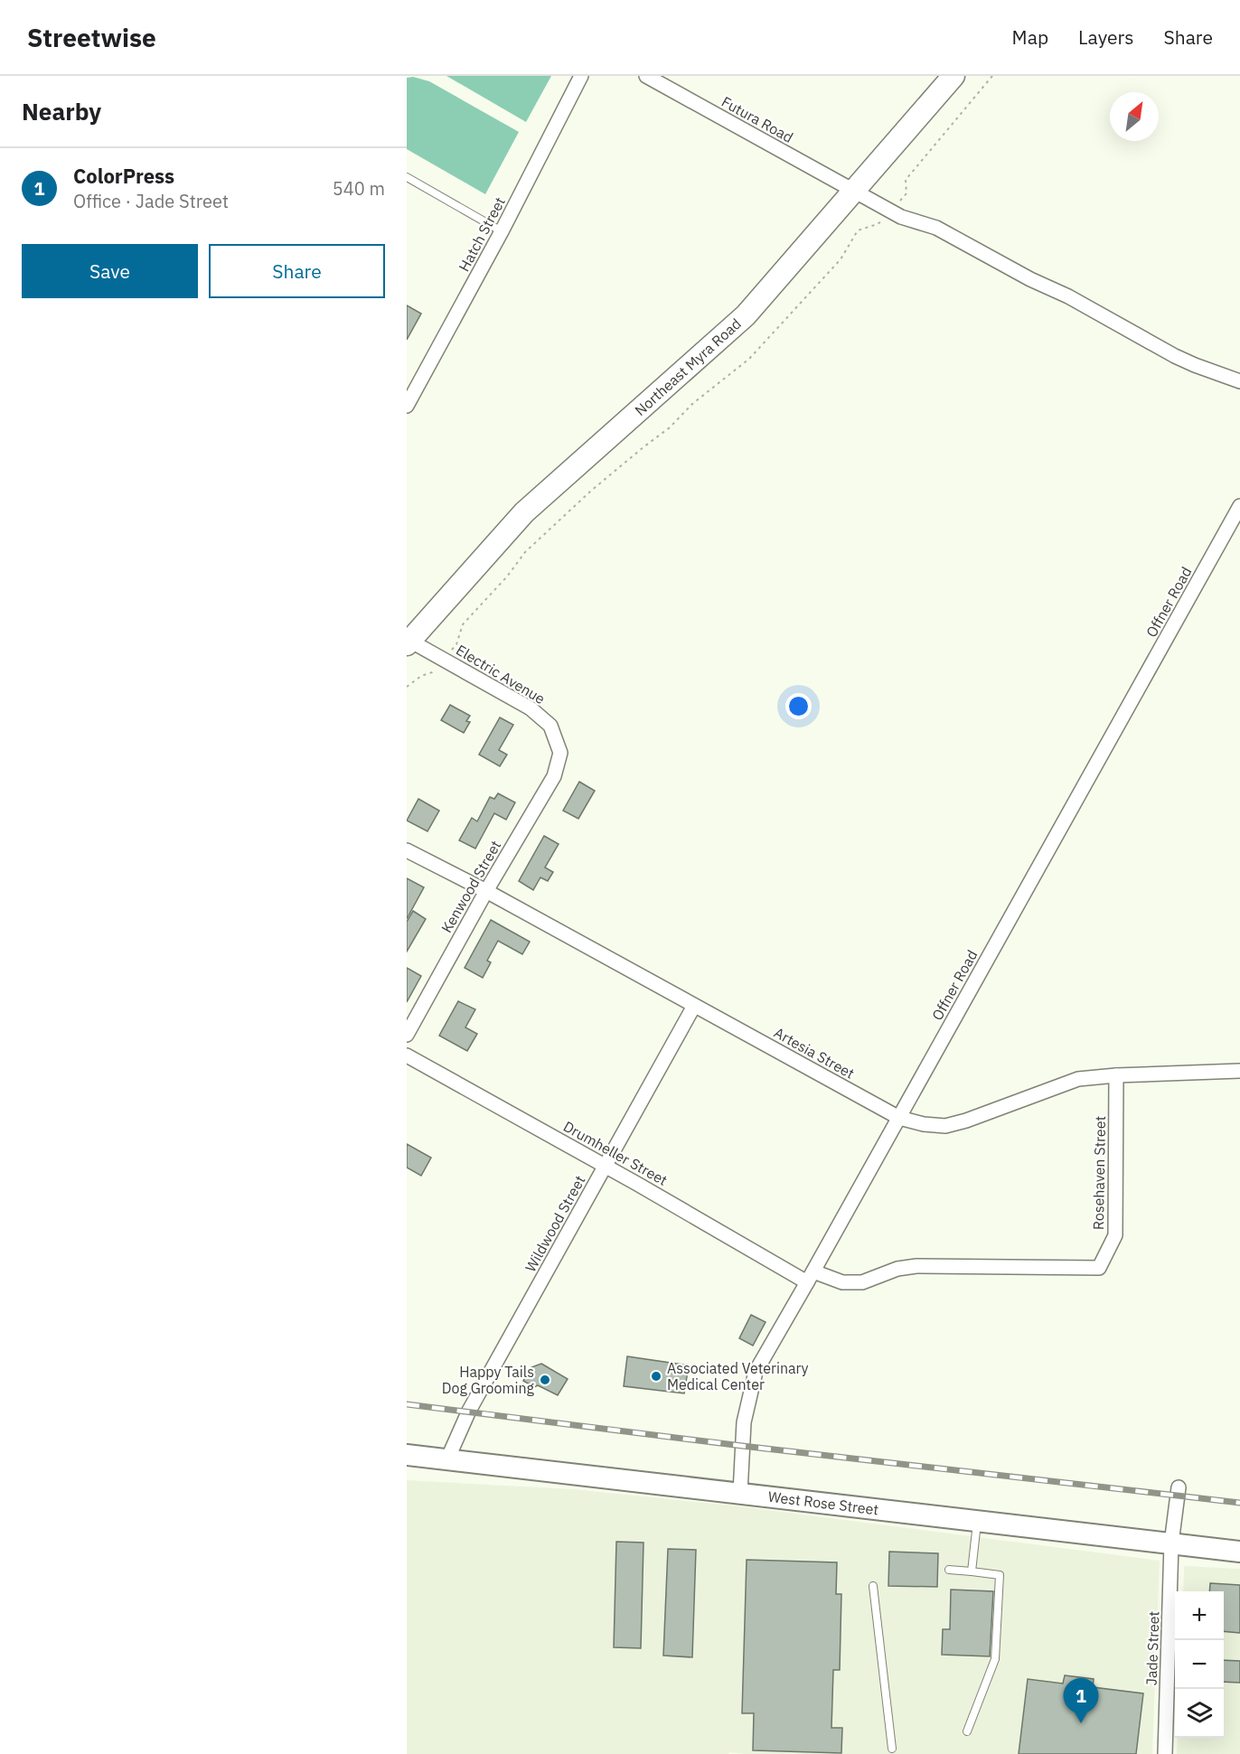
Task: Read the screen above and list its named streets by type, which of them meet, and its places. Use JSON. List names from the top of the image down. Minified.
{"streets":{"highway":["Northeast Myra Road"],"main road":["West Rose Street"],"street":["Futura Road","Hatch Street","Offner Road","Electric Avenue","Kenwood Street","Artesia Street","Drumheller Street","Rosehaven Street","Wildwood Street","Jade Street"]},"crossings":[["Futura Road","Northeast Myra Road"],["Northeast Myra Road","Electric Avenue"],["Offner Road","Artesia Street"],["Offner Road","Drumheller Street"],["Offner Road","West Rose Street"],["Electric Avenue","Kenwood Street"],["Kenwood Street","Artesia Street"],["Artesia Street","Rosehaven Street"],["Artesia Street","Wildwood Street"],["Drumheller Street","Rosehaven Street"],["Drumheller Street","Wildwood Street"],["Wildwood Street","West Rose Street"],["West Rose Street","Jade Street"]],"places":["Associated Veterinary Medical Center","Happy Tails Dog Grooming"],"north":"top right","page":{"header":"Streetwise","nav":["Map","Layers","Share"],"heading":"Nearby","list":[{"mark":"1","name":"ColorPress","note":"Office · Jade Street","value":"540 m"}],"buttons":["Save","Share"],"map_buttons":["+","−"],"pins":"1"}}
